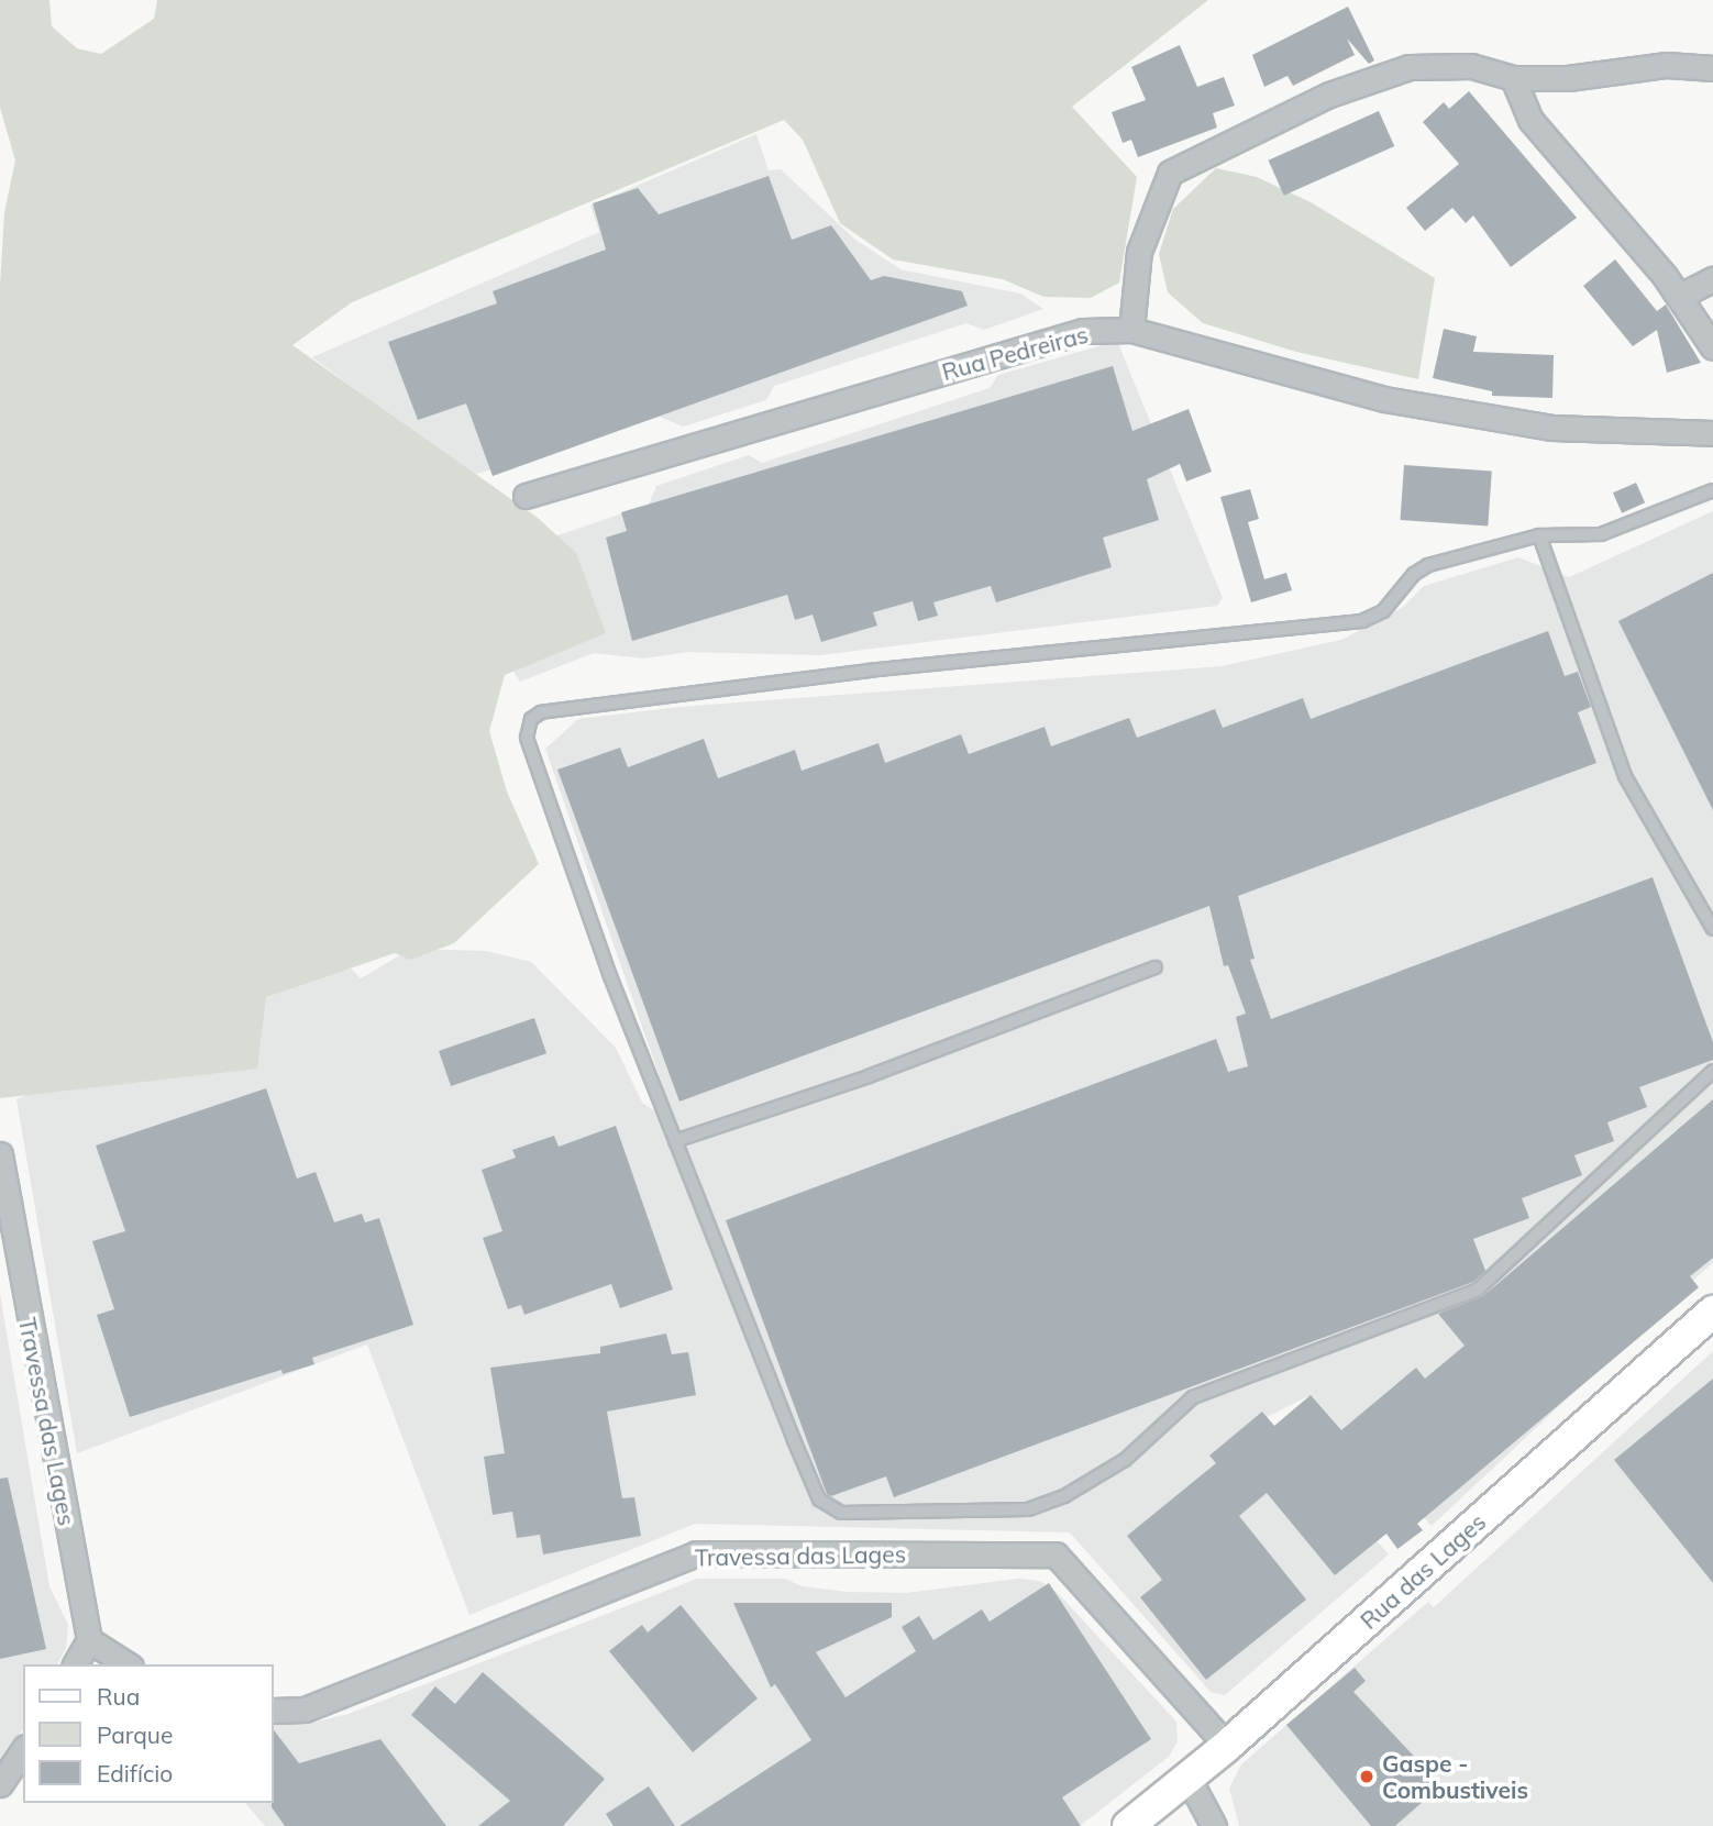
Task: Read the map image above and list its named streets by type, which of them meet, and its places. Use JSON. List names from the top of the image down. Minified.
{"streets":{"main road":["Rua das Lages"],"street":["Rua Pedreiras","Travessa das Lages"]},"crossings":[["Travessa das Lages","Rua das Lages"]],"places":["Gaspe - Combustiveis"],"legend":["Rua","Parque","Edifício"]}
